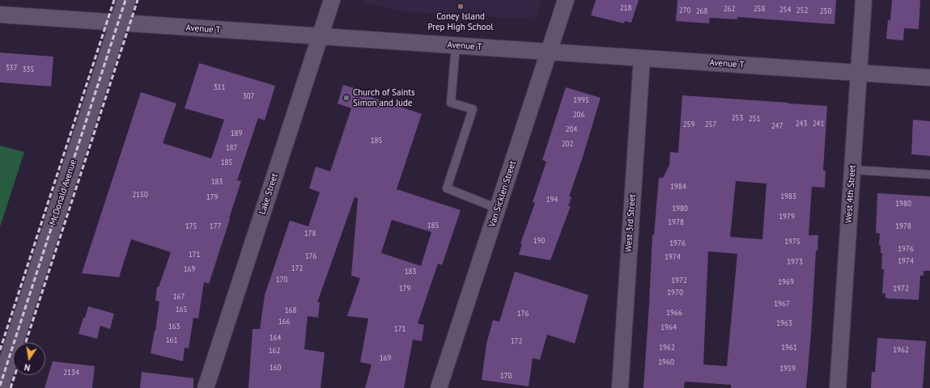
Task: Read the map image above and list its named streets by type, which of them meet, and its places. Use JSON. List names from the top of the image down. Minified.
{"streets":{"main road":["McDonald Avenue"],"street":["Avenue T","Lake Street","Van Sicklen Street","West 4th Street","West 3rd Street"]},"crossings":[["Avenue T","McDonald Avenue"],["Avenue T","Lake Street"],["Avenue T","Van Sicklen Street"],["Avenue T","West 4th Street"],["Avenue T","West 3rd Street"]],"places":["Coney Island Prep High School","Church of Saints Simon and Jude"],"house_numbers":["218","262","258","254","270","252","268","250","337","335","311","307","1995","206","253","251","243","241","259","257","247","204","189","185","202","187","185","183","1984","2150","1983","179","194","1980","1980","1979","1978","185","175","177","1978","178","190","1975","1976","1976","171","176","1974","1974","1973","172","169","183","170","1972","1969","179","1972","1970","167","1967","165","168","1966","176","166","1963","163","1964","171","164","161","172","1962","1961","1962","162","169","1960","160","1959","2134","170"],"north":"bottom"}
